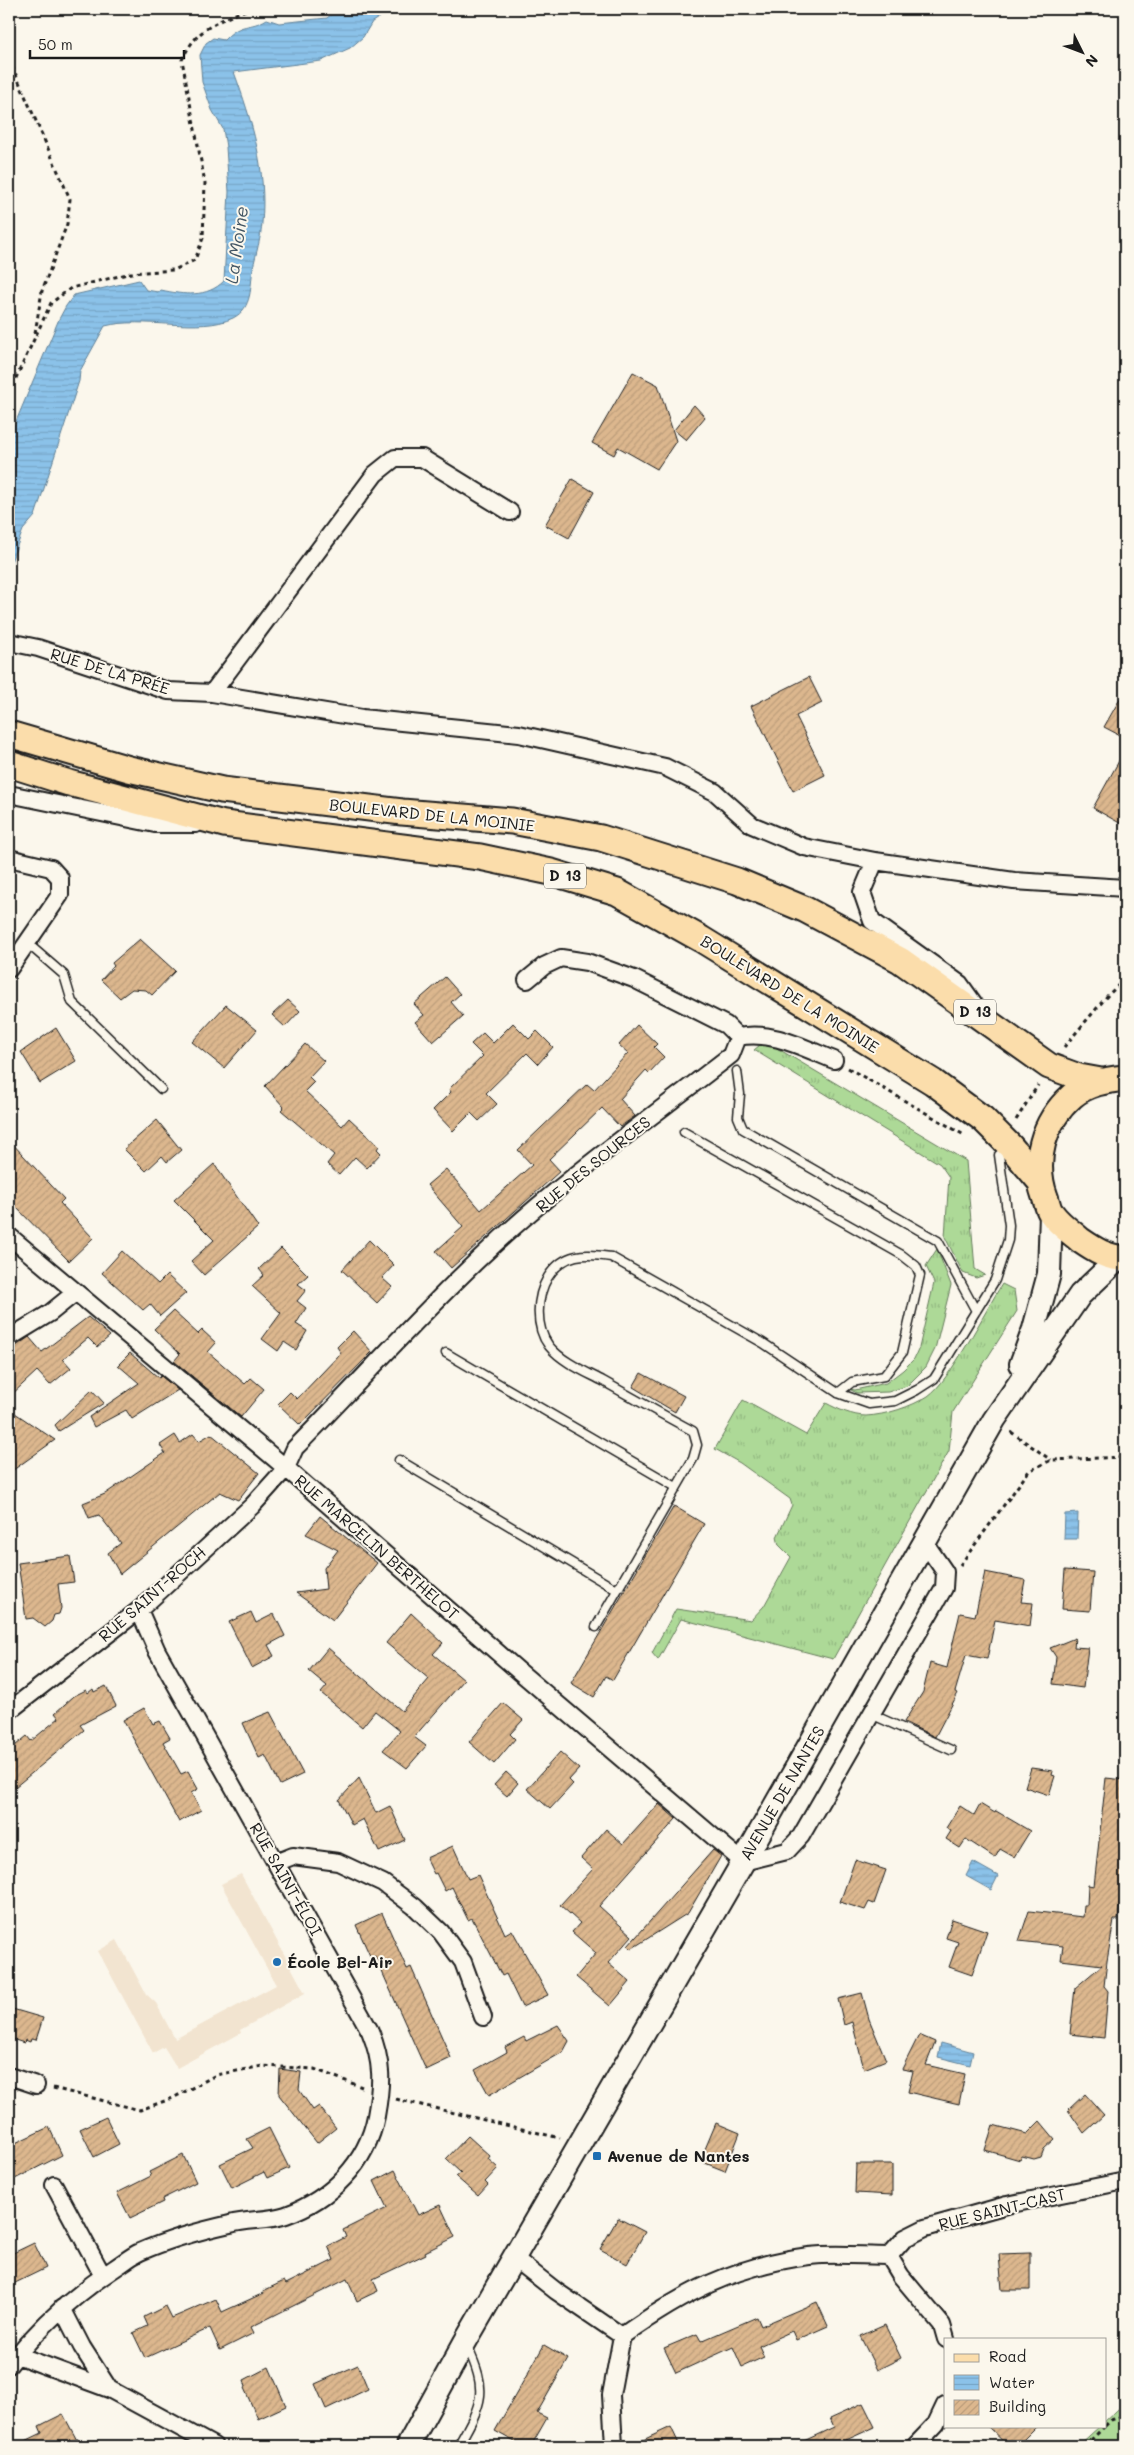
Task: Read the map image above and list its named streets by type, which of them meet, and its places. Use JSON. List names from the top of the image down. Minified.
{"streets":{"main road":["BOULEVARD DE LA MOINIE","D 13","AVENUE DE NANTES"],"street":["RUE DE LA PRÉE","RUE DES SOURCES","RUE MARCELIN BERTHELOT","RUE SAINT-ROCH","RUE SAINT-ÉLOI","RUE SAINT-CAST"]},"crossings":[["RUE DES SOURCES","RUE MARCELIN BERTHELOT"],["RUE DES SOURCES","RUE SAINT-ROCH"],["RUE MARCELIN BERTHELOT","RUE SAINT-ROCH"],["RUE MARCELIN BERTHELOT","AVENUE DE NANTES"],["RUE SAINT-ROCH","RUE SAINT-ÉLOI"]],"water":["La Moine"],"places":{"other":["École Bel-Air"],"transit":["Avenue de Nantes"]},"legend":["Road","Water","Building"],"scale_bar":"50 m","north":"bottom right"}
